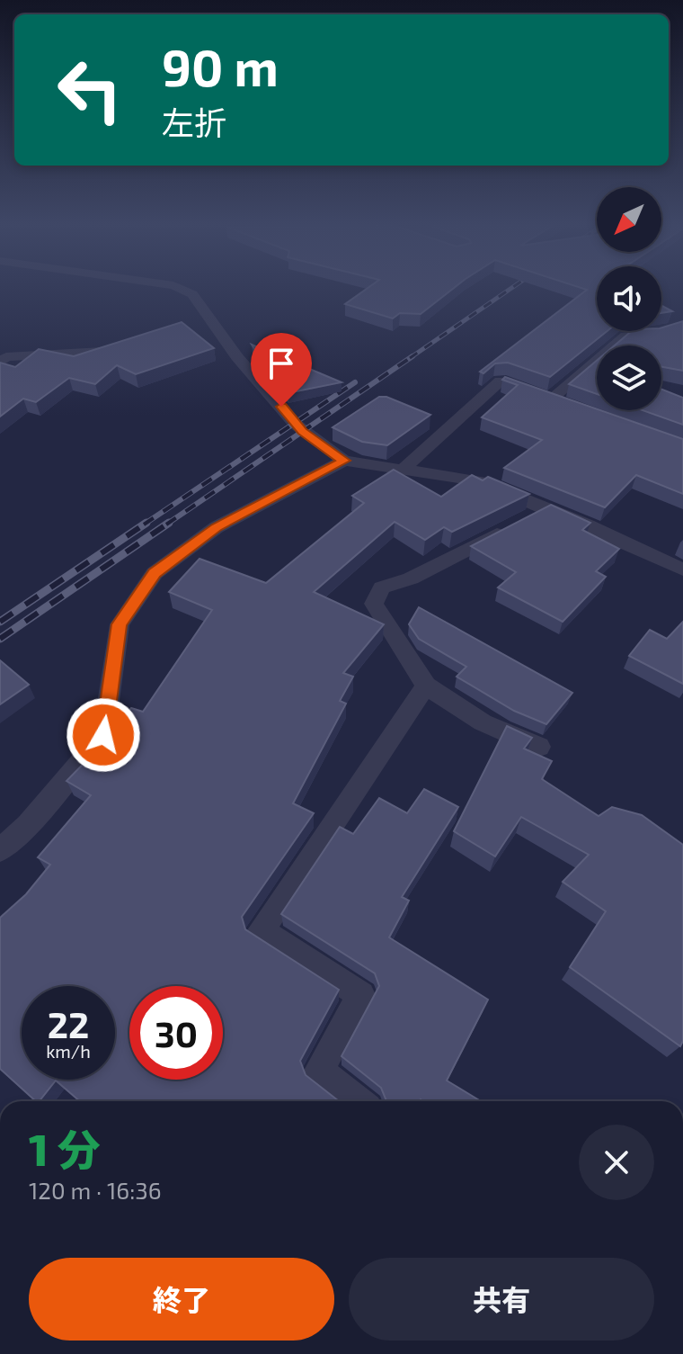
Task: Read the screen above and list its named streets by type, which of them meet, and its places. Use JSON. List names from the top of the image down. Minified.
{"north":"bottom left","page":{"turn":["90 m","左折"],"speed":"22 km/h","limit":"30","heading":["1 分","120 m · 16:36"],"buttons":["終了","共有"]}}
